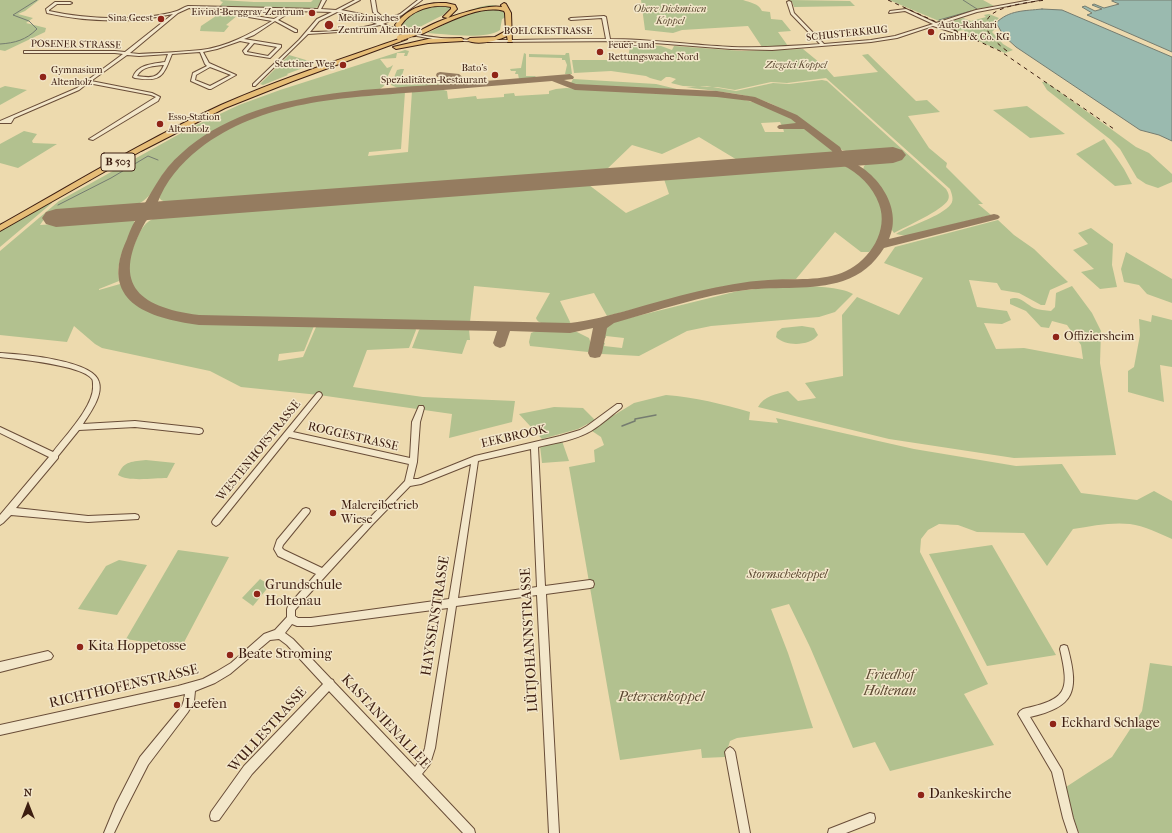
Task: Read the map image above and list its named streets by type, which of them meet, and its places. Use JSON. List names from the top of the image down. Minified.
{"streets":{"highway":["B 503"],"street":["BOELCKESTRASSE","SCHUSTERKRUG","POSENER STRASSE","ROGGESTRASSE","EEKBROOK","WESTENHOFSTRASSE","HAYSSENSTRASSE","LÜTJOHANNSTRASSE","RICHTHOFENSTRASSE","KASTANIENALLEE","WULLESTRASSE"]},"crossings":[["BOELCKESTRASSE","SCHUSTERKRUG"],["BOELCKESTRASSE","B 503"],["ROGGESTRASSE","WESTENHOFSTRASSE"],["EEKBROOK","HAYSSENSTRASSE"],["EEKBROOK","LÜTJOHANNSTRASSE"],["EEKBROOK","RICHTHOFENSTRASSE"],["HAYSSENSTRASSE","KASTANIENALLEE"],["RICHTHOFENSTRASSE","KASTANIENALLEE"],["KASTANIENALLEE","WULLESTRASSE"]],"parks":["Obere Diekmissen Koppel","Ziegelei Koppel","Stormschekoppel","Friedhof Holtenau","Petersenkoppel"],"places":["Eivind-Berggrav-Zentrum","Sina Geest","Medizinisches Zentrum Altenholz","Auto-Rahbari GmbH & Co. KG","Feuer- und Rettungswache Nord","Stettiner Weg","Bato's Spezialitäten-Restaurant","Gymnasium Altenholz","Esso-Station Altenholz","Offiziersheim","Malereibetrieb Wiese","Grundschule Holtenau","Kita Hoppetosse","Beate Stroming","Leefen","Eckhard Schlage","Dankeskirche"],"north":"top"}
